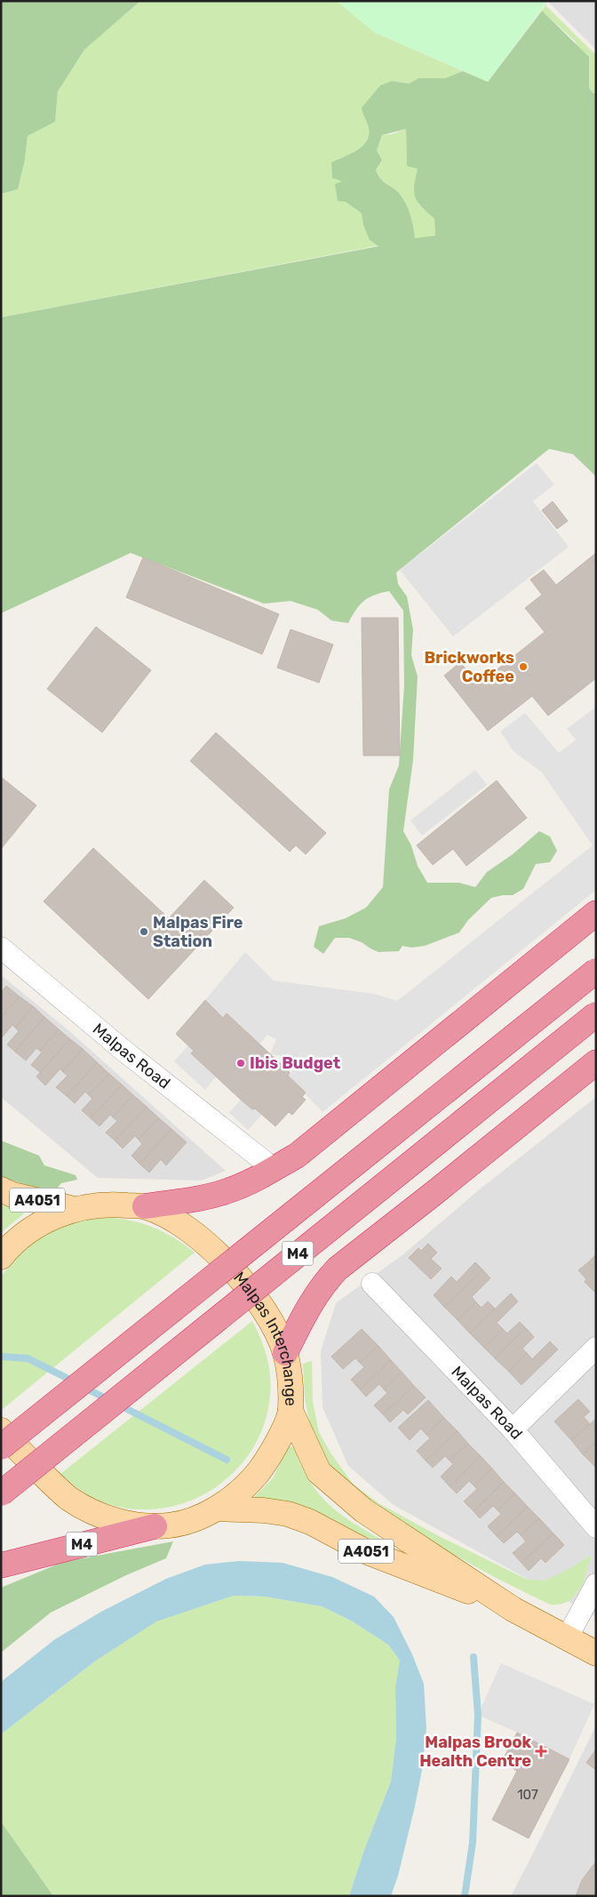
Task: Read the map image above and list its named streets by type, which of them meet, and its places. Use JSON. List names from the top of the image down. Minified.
{"streets":{"highway":["M4"],"main road":["A4051","Malpas Interchange"],"street":["Malpas Road"]},"crossings":[["A4051","Malpas Interchange"],["M4","Malpas Interchange"]],"places":{"other":["Brickworks Coffee","Malpas Fire Station","Ibis Budget"],"health":["Malpas Brook Health Centre"]},"house_numbers":["107"]}
